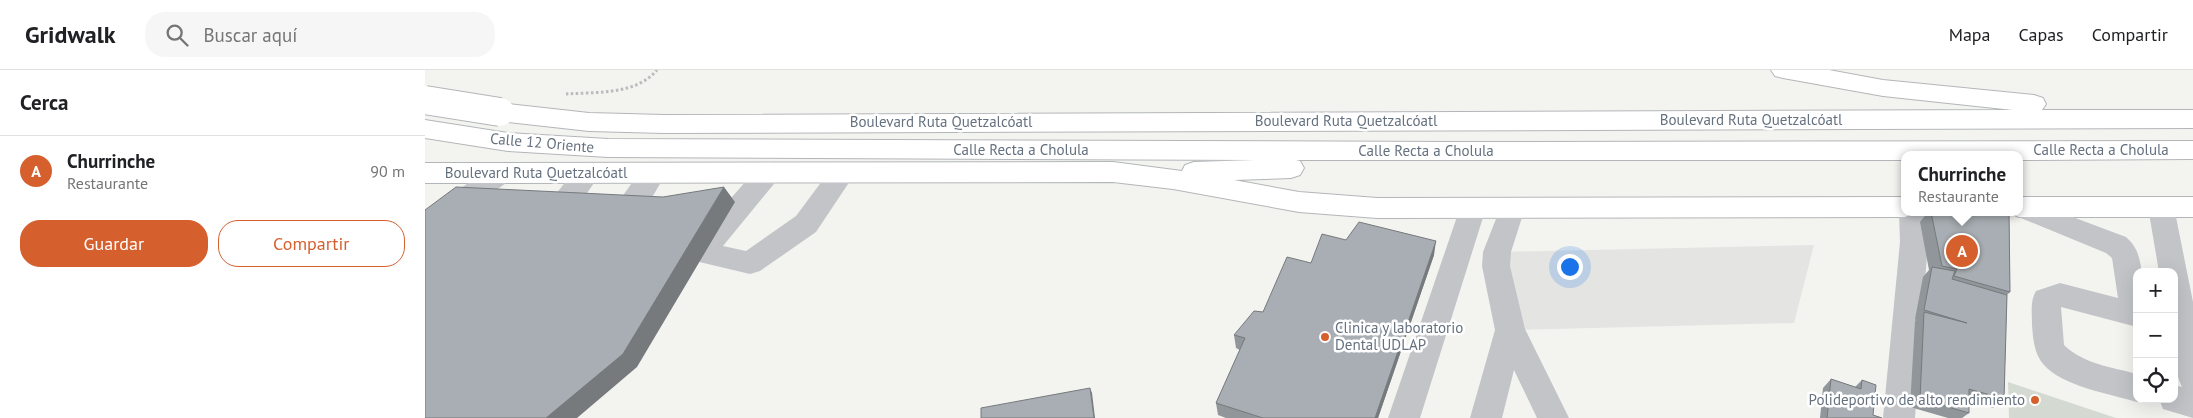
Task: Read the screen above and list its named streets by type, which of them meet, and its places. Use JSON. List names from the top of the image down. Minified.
{"streets":{"main road":["Boulevard Ruta Quetzalcóatl","Calle 12 Oriente","Calle Recta a Cholula"]},"crossings":[["Boulevard Ruta Quetzalcóatl","Calle 12 Oriente"],["Boulevard Ruta Quetzalcóatl","Calle Recta a Cholula"],["Calle 12 Oriente","Calle Recta a Cholula"]],"places":["Clinica y laboratorio Dental UDLAP","Polideportivo de alto rendimiento"],"page":{"header":"Gridwalk","search":"Buscar aquí","nav":["Mapa","Capas","Compartir"],"heading":"Cerca","list":[{"mark":"A","name":"Churrinche","note":"Restaurante","value":"90 m"}],"popup":["Churrinche","Restaurante"],"buttons":["Guardar","Compartir"],"pins":"A","map_buttons":["+","−"]}}
